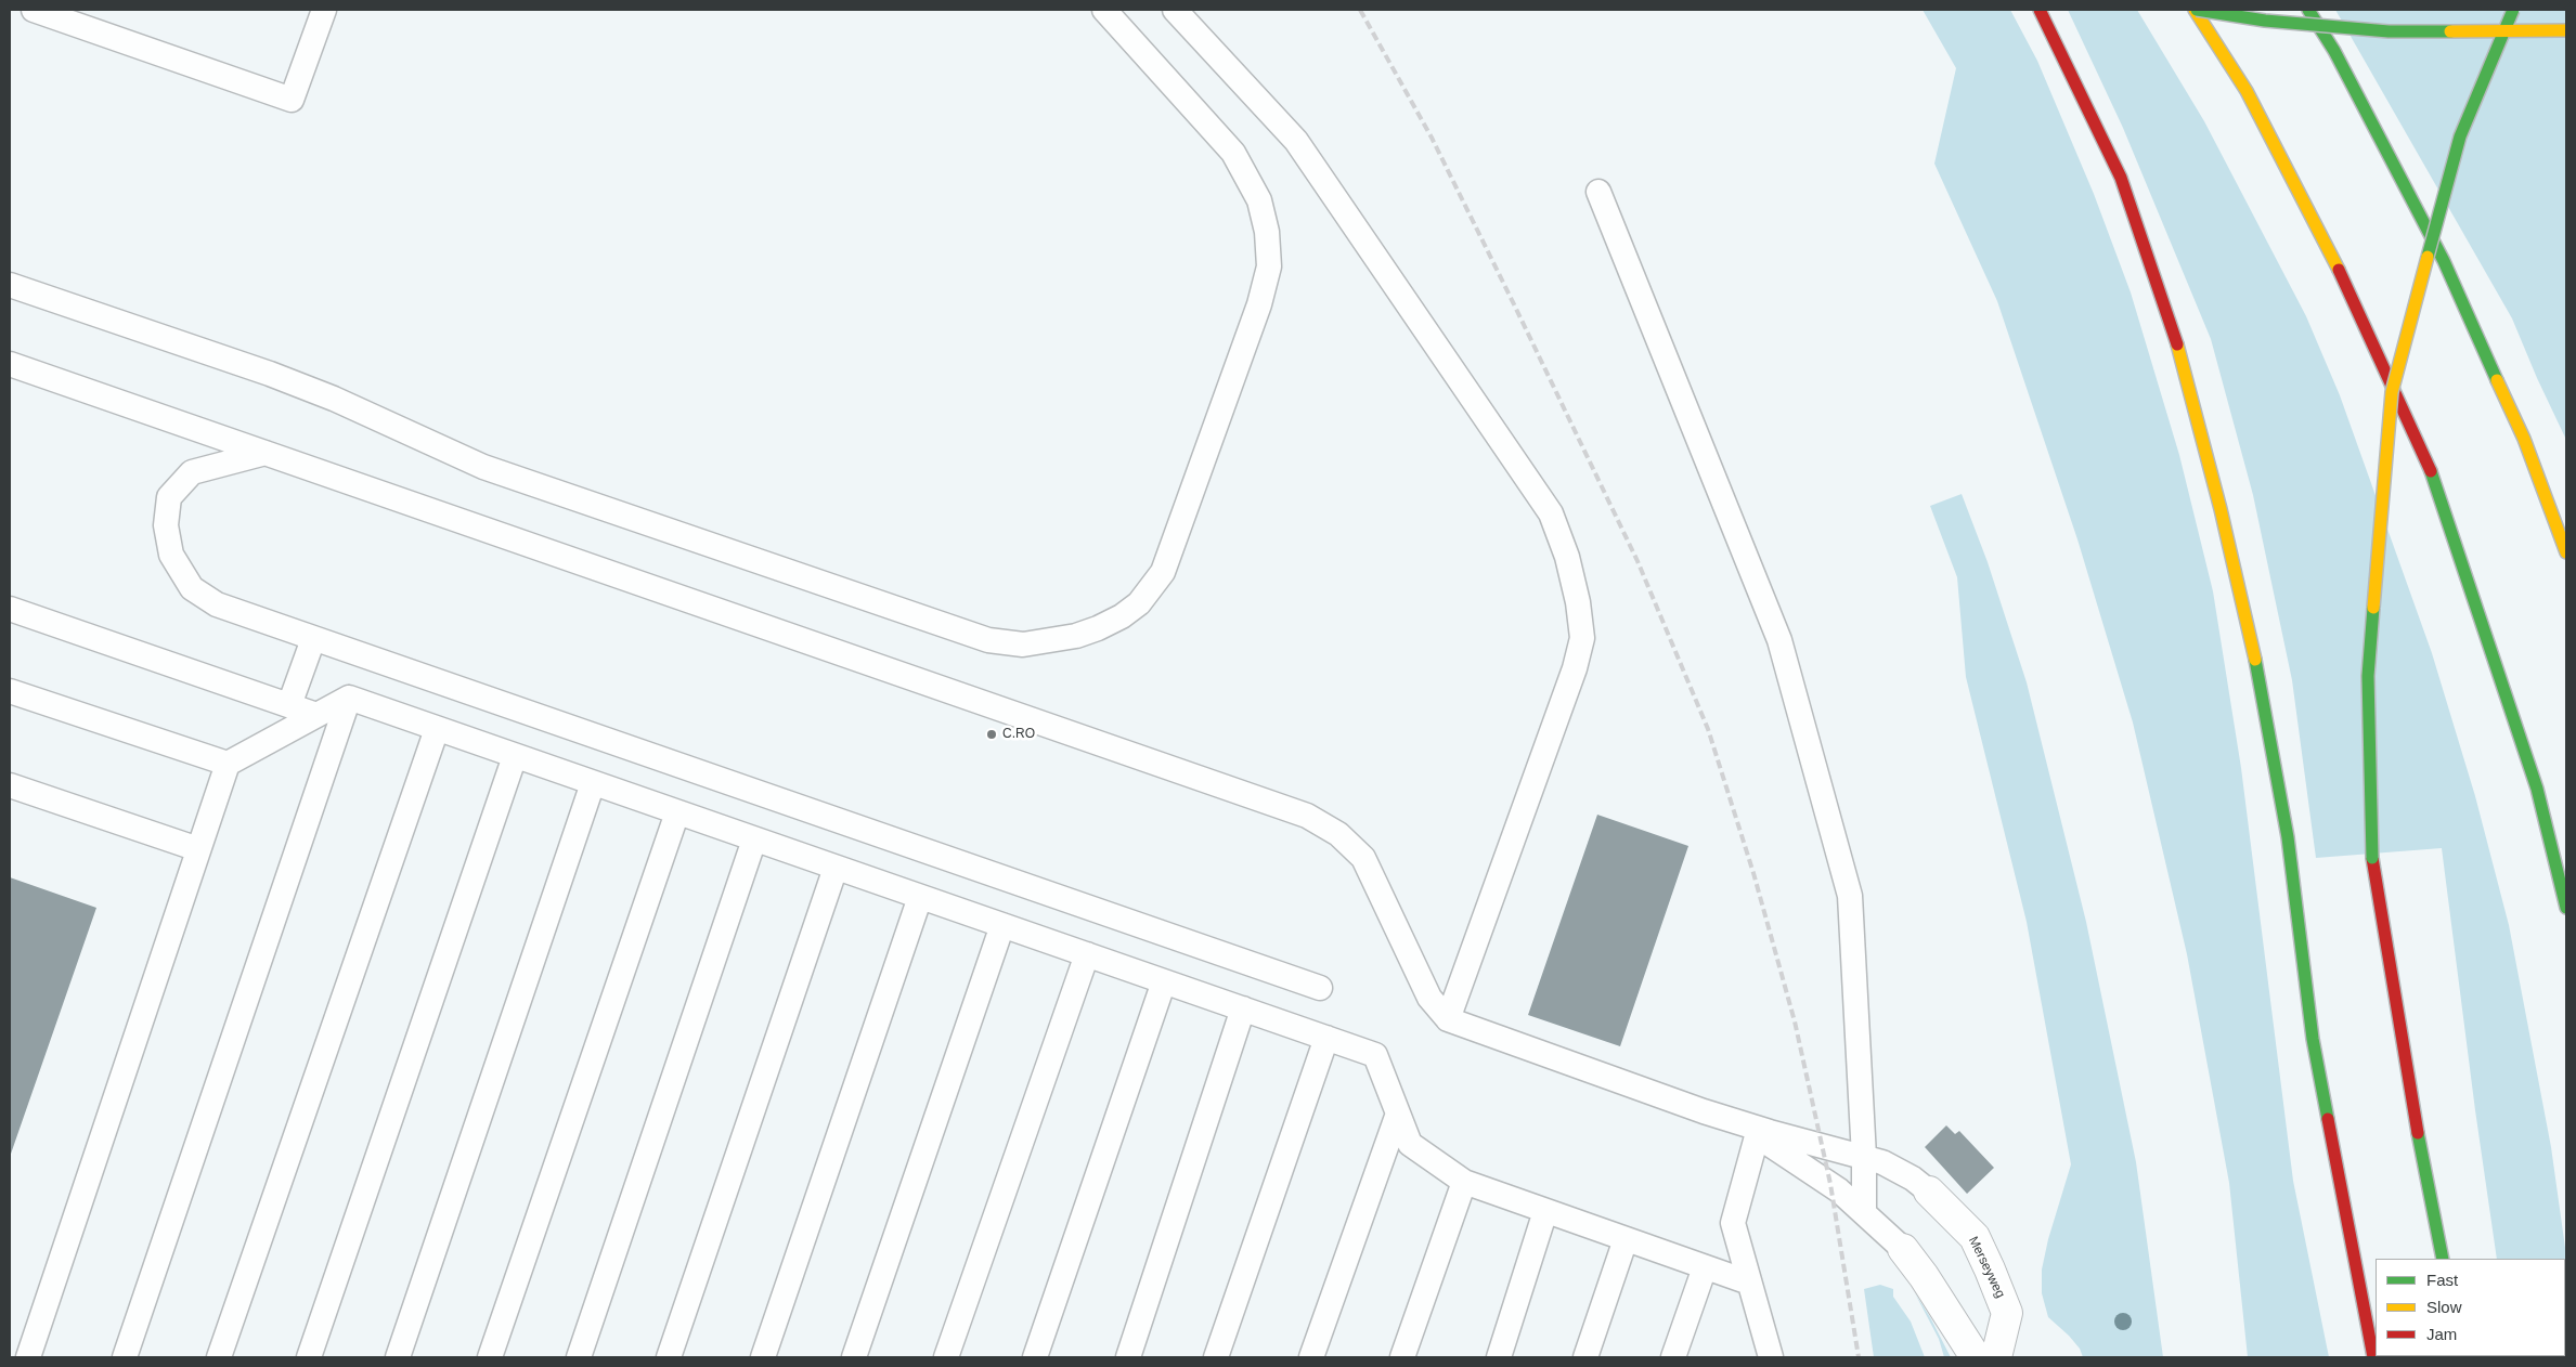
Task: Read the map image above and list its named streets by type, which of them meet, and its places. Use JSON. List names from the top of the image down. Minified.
{"streets":{"street":["Merseyweg"]},"places":["C.RO"],"legend":["Fast","Slow","Jam"]}
